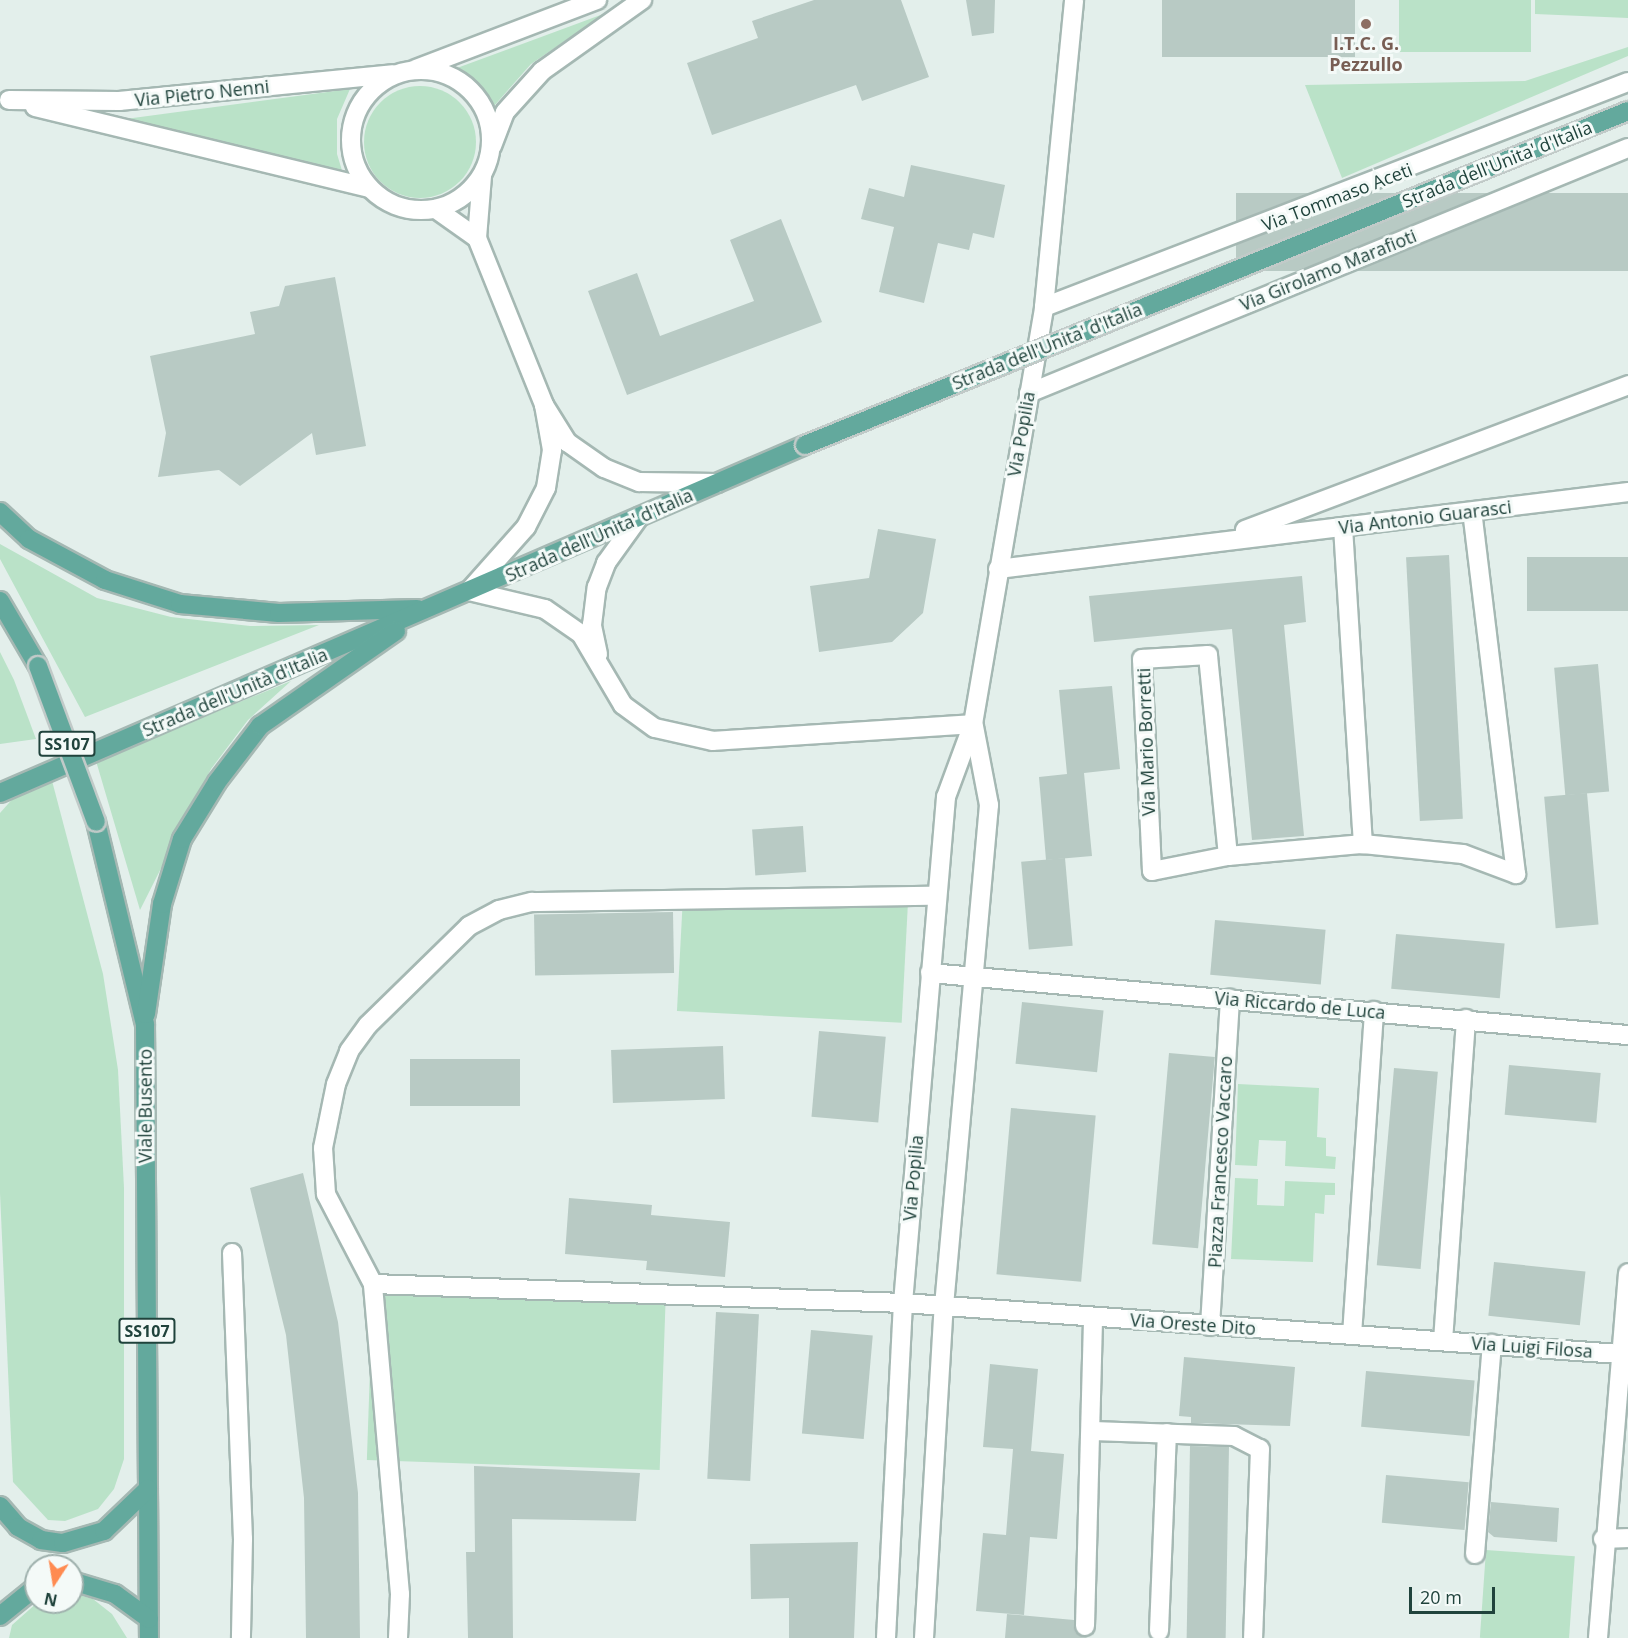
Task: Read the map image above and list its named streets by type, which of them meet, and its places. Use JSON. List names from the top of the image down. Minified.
{"streets":{"main road":["Strada dell'Unita' d'Italia","Strada dell'Unità d'Italia","SS107","Viale Busento"],"street":["Via Pietro Nenni","Via Tommaso Aceti","Via Girolamo Marafioti","Via Popilia","Via Antonio Guarasci","Via Mario Borretti","Via Riccardo de Luca","Piazza Francesco Vaccaro","Via Oreste Dito","Via Luigi Filosa"]},"crossings":[["Strada dell'Unita' d'Italia","Strada dell'Unità d'Italia"],["Via Tommaso Aceti","Via Popilia"],["Via Girolamo Marafioti","Via Popilia"],["Via Popilia","Via Antonio Guarasci"],["Via Popilia","Via Riccardo de Luca"],["Via Popilia","Via Oreste Dito"],["Via Antonio Guarasci","Via Mario Borretti"],["Via Riccardo de Luca","Piazza Francesco Vaccaro"],["Piazza Francesco Vaccaro","Via Oreste Dito"],["Via Oreste Dito","Via Luigi Filosa"]],"places":["I.T.C. G. Pezzullo"],"scale_bar":"20 m","north":"bottom"}
